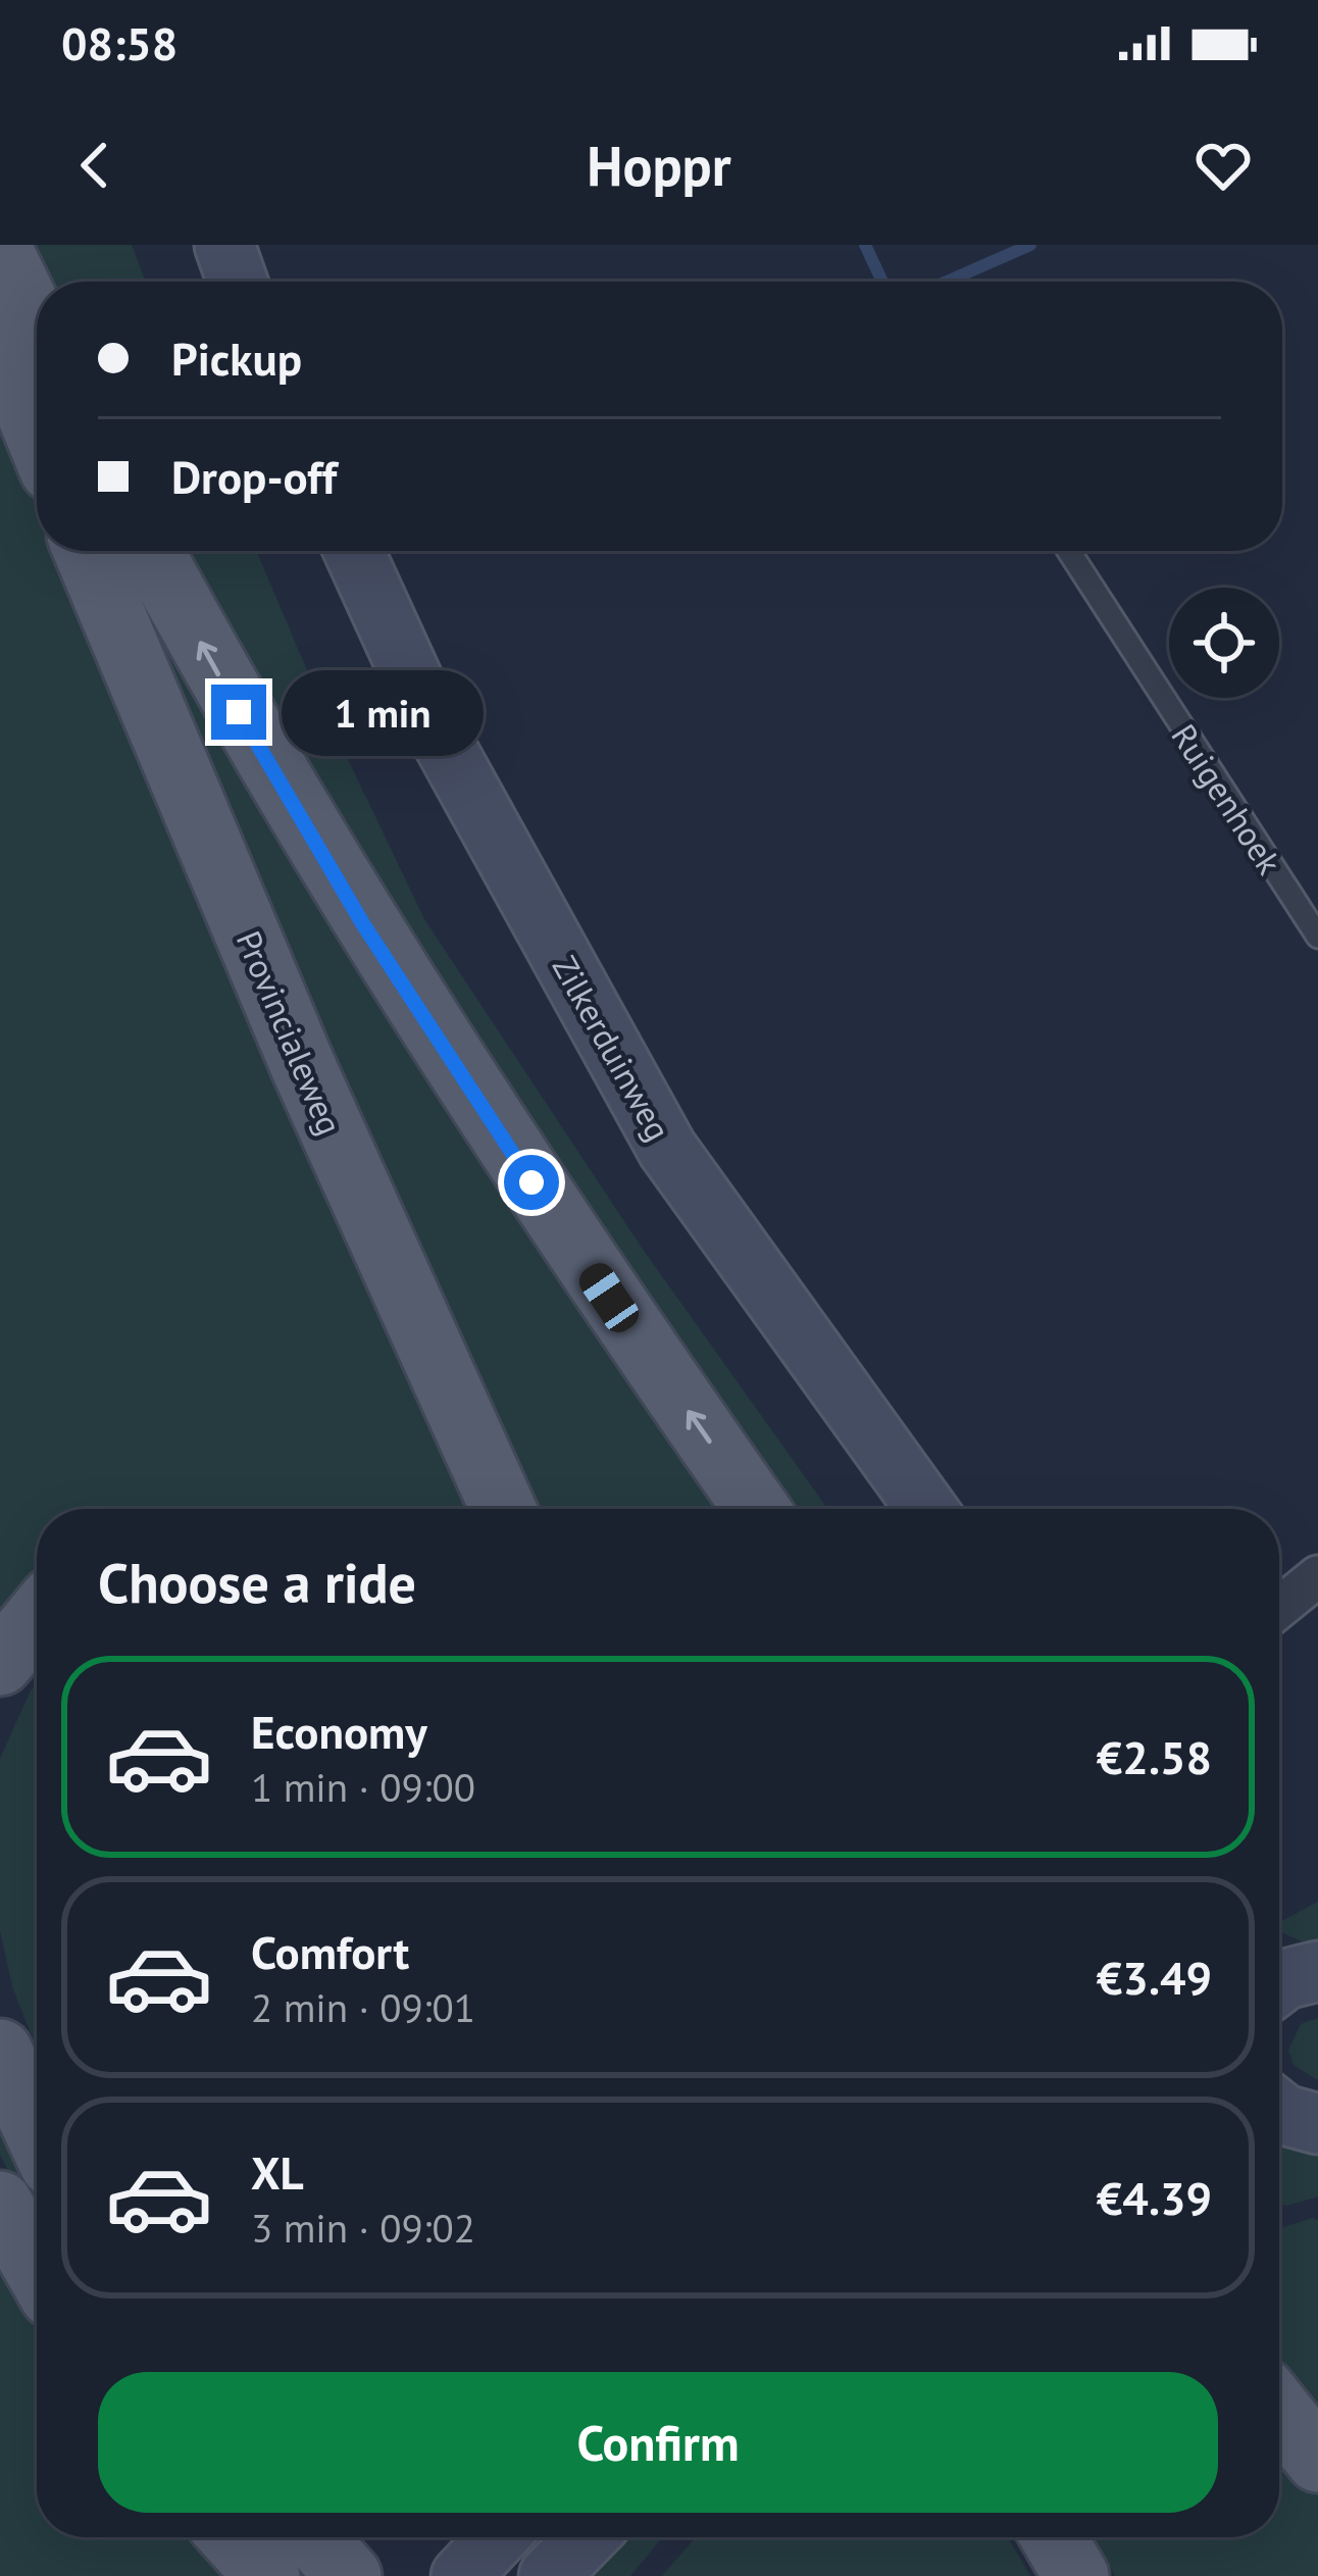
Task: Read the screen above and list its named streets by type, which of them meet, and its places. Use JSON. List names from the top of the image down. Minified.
{"streets":{"main road":["Provincialeweg"],"street":["Zilkerduinweg"],"lane":["Ruigenhoek"]},"page":{"status":"08:58","header":"Hoppr","banner":["Pickup","Drop-off"],"bubble":"1 min","heading":"Choose a ride","list":[{"name":"Economy","note":"1 min · 09:00","value":"€2.58"},{"name":"Comfort","note":"2 min · 09:01","value":"€3.49"},{"name":"XL","note":"3 min · 09:02","value":"€4.39"}],"buttons":"Confirm"}}
